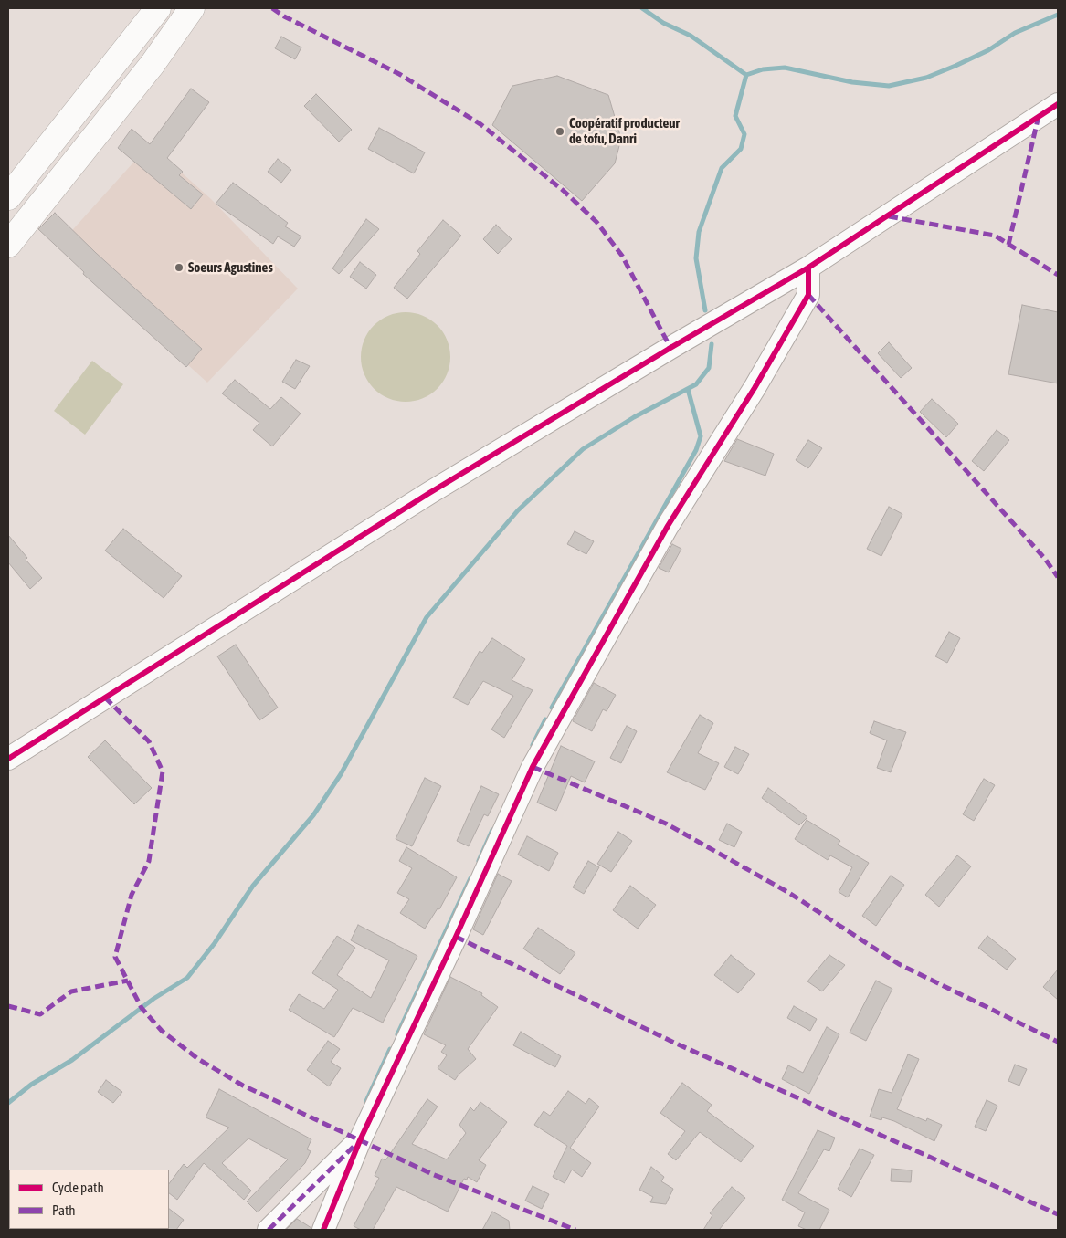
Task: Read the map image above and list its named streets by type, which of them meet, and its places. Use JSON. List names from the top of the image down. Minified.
{"places":["Coopératif producteur de tofu, Danri","Soeurs Agustines"],"legend":["Cycle path","Path"]}
